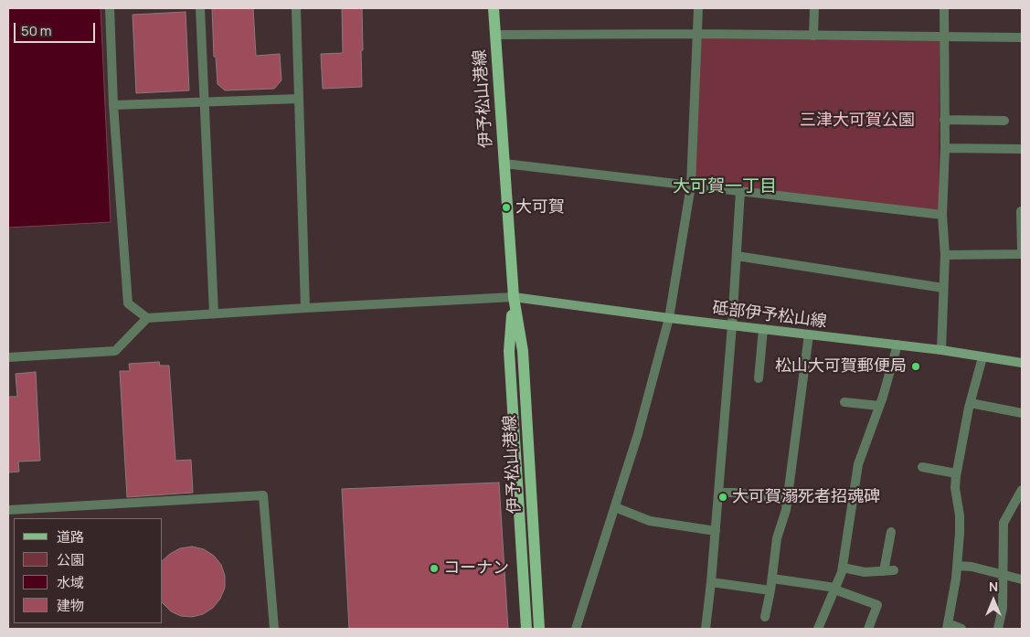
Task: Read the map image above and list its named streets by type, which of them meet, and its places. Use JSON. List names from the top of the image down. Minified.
{"streets":{"main road":["伊予松山港線","砥部伊予松山線"]},"crossings":[["伊予松山港線","砥部伊予松山線"]],"districts":["大可賀一丁目"],"parks":["三津大可賀公園"],"places":["大可賀","松山大可賀郵便局","大可賀溺死者招魂碑","コーナン"],"legend":["道路","公園","水域","建物"],"scale_bar":"50 m","north":"top"}
